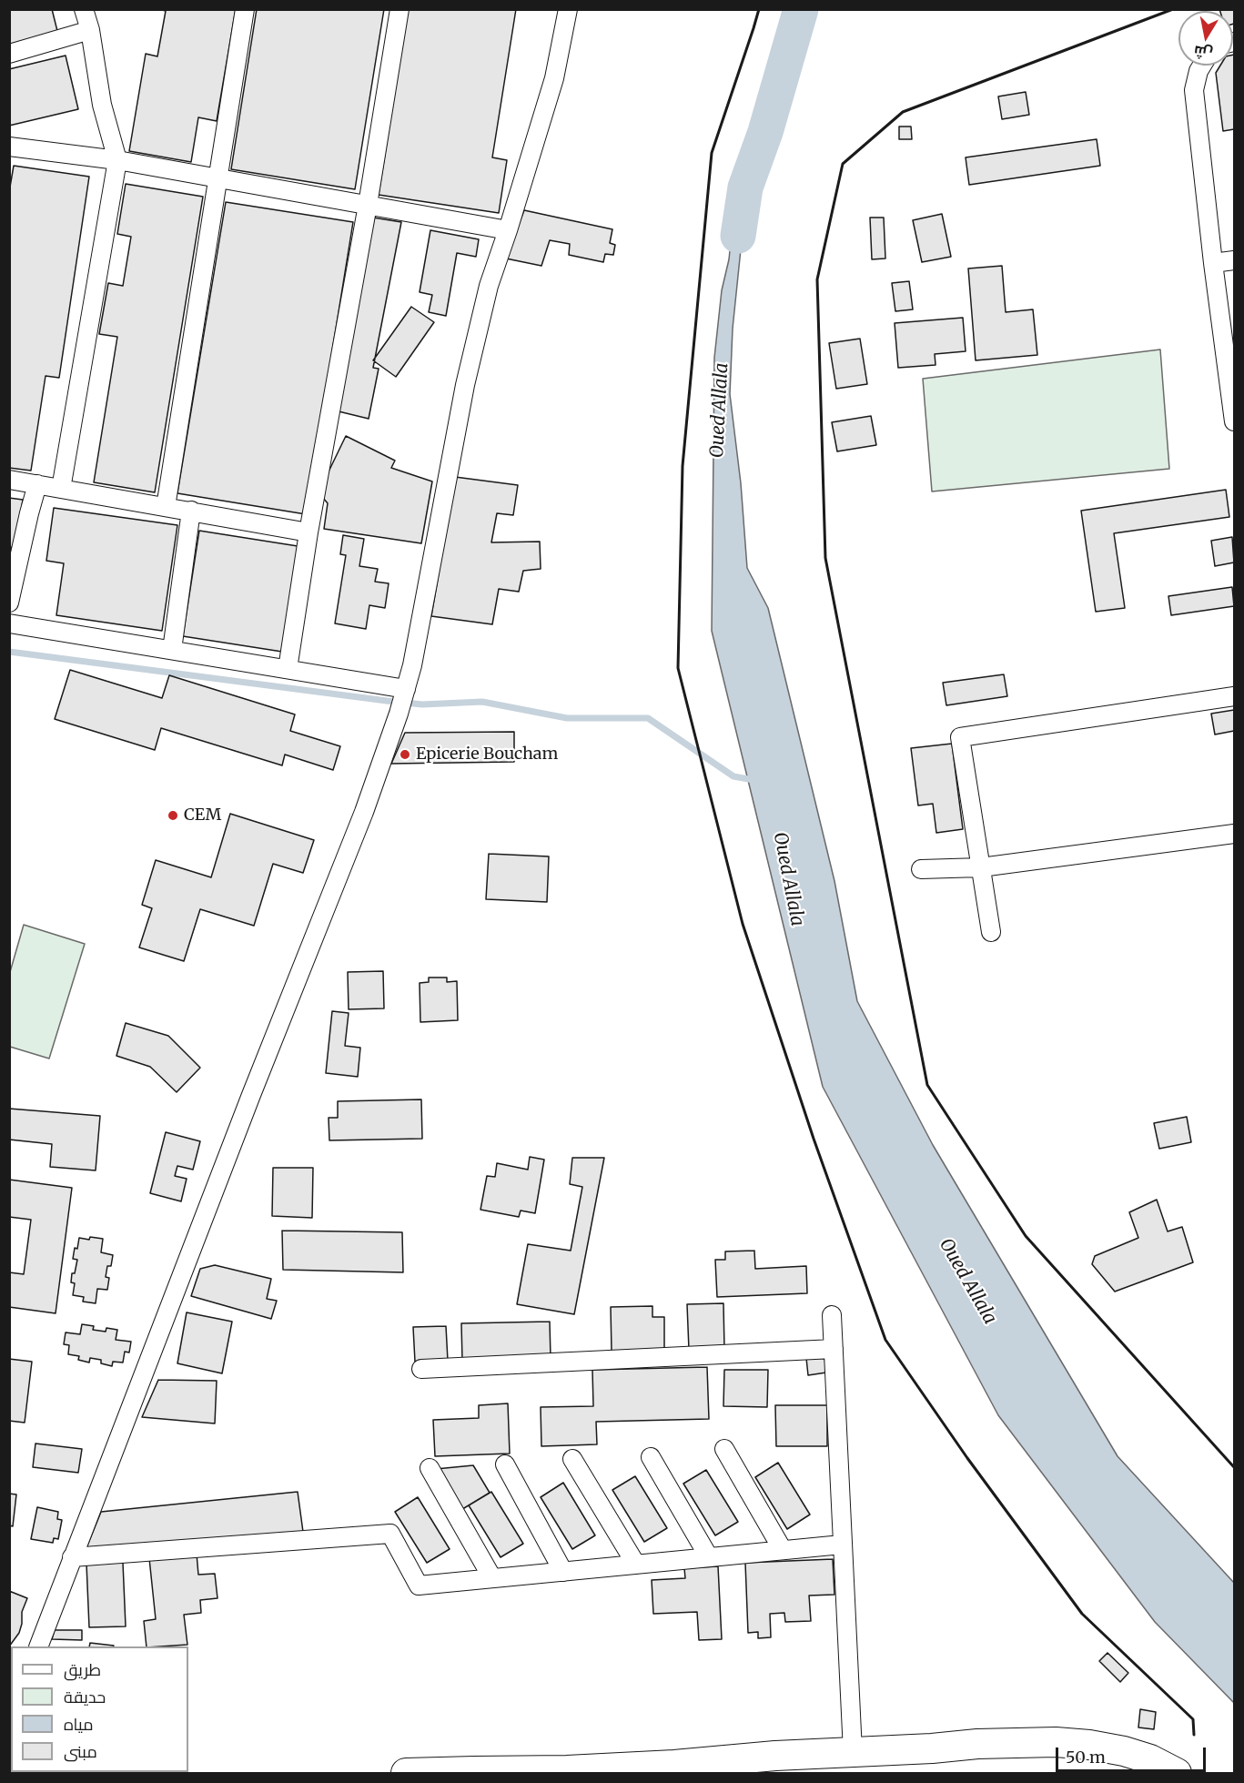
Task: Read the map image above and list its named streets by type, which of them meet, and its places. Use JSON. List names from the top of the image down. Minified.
{"water":["Oued Allala"],"places":["Epicerie Boucham","CEM"],"legend":["طريق","حديقة","مياه","مبنى"],"scale_bar":"50 m","north":"bottom"}
